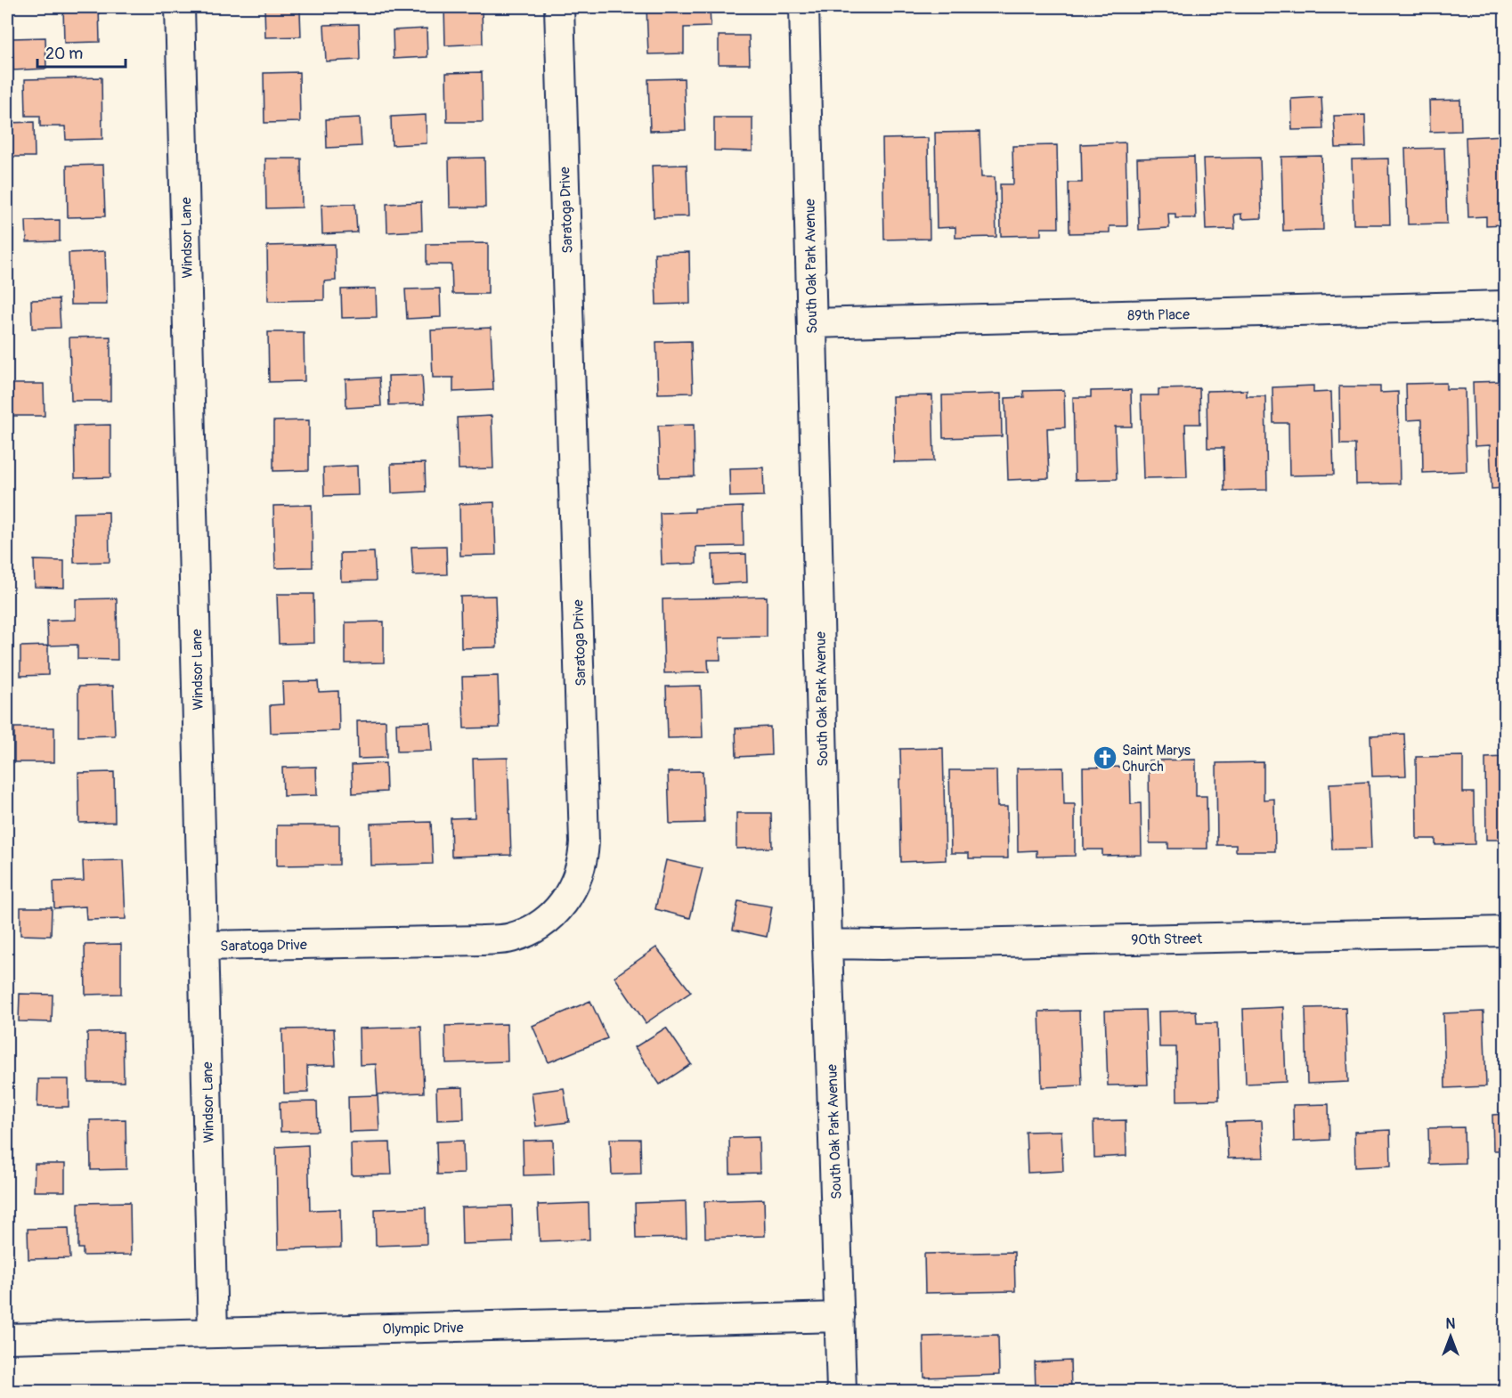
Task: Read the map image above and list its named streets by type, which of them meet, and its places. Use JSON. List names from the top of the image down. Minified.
{"streets":{"street":["Saratoga Drive","Windsor Lane","South Oak Park Avenue","89th Place","90th Street","Olympic Drive"]},"crossings":[["Saratoga Drive","Windsor Lane"],["Windsor Lane","Olympic Drive"],["South Oak Park Avenue","89th Place"],["South Oak Park Avenue","90th Street"],["South Oak Park Avenue","Olympic Drive"]],"places":{"church":["Saint Marys Church"]},"scale_bar":"20 m","north":"top"}
